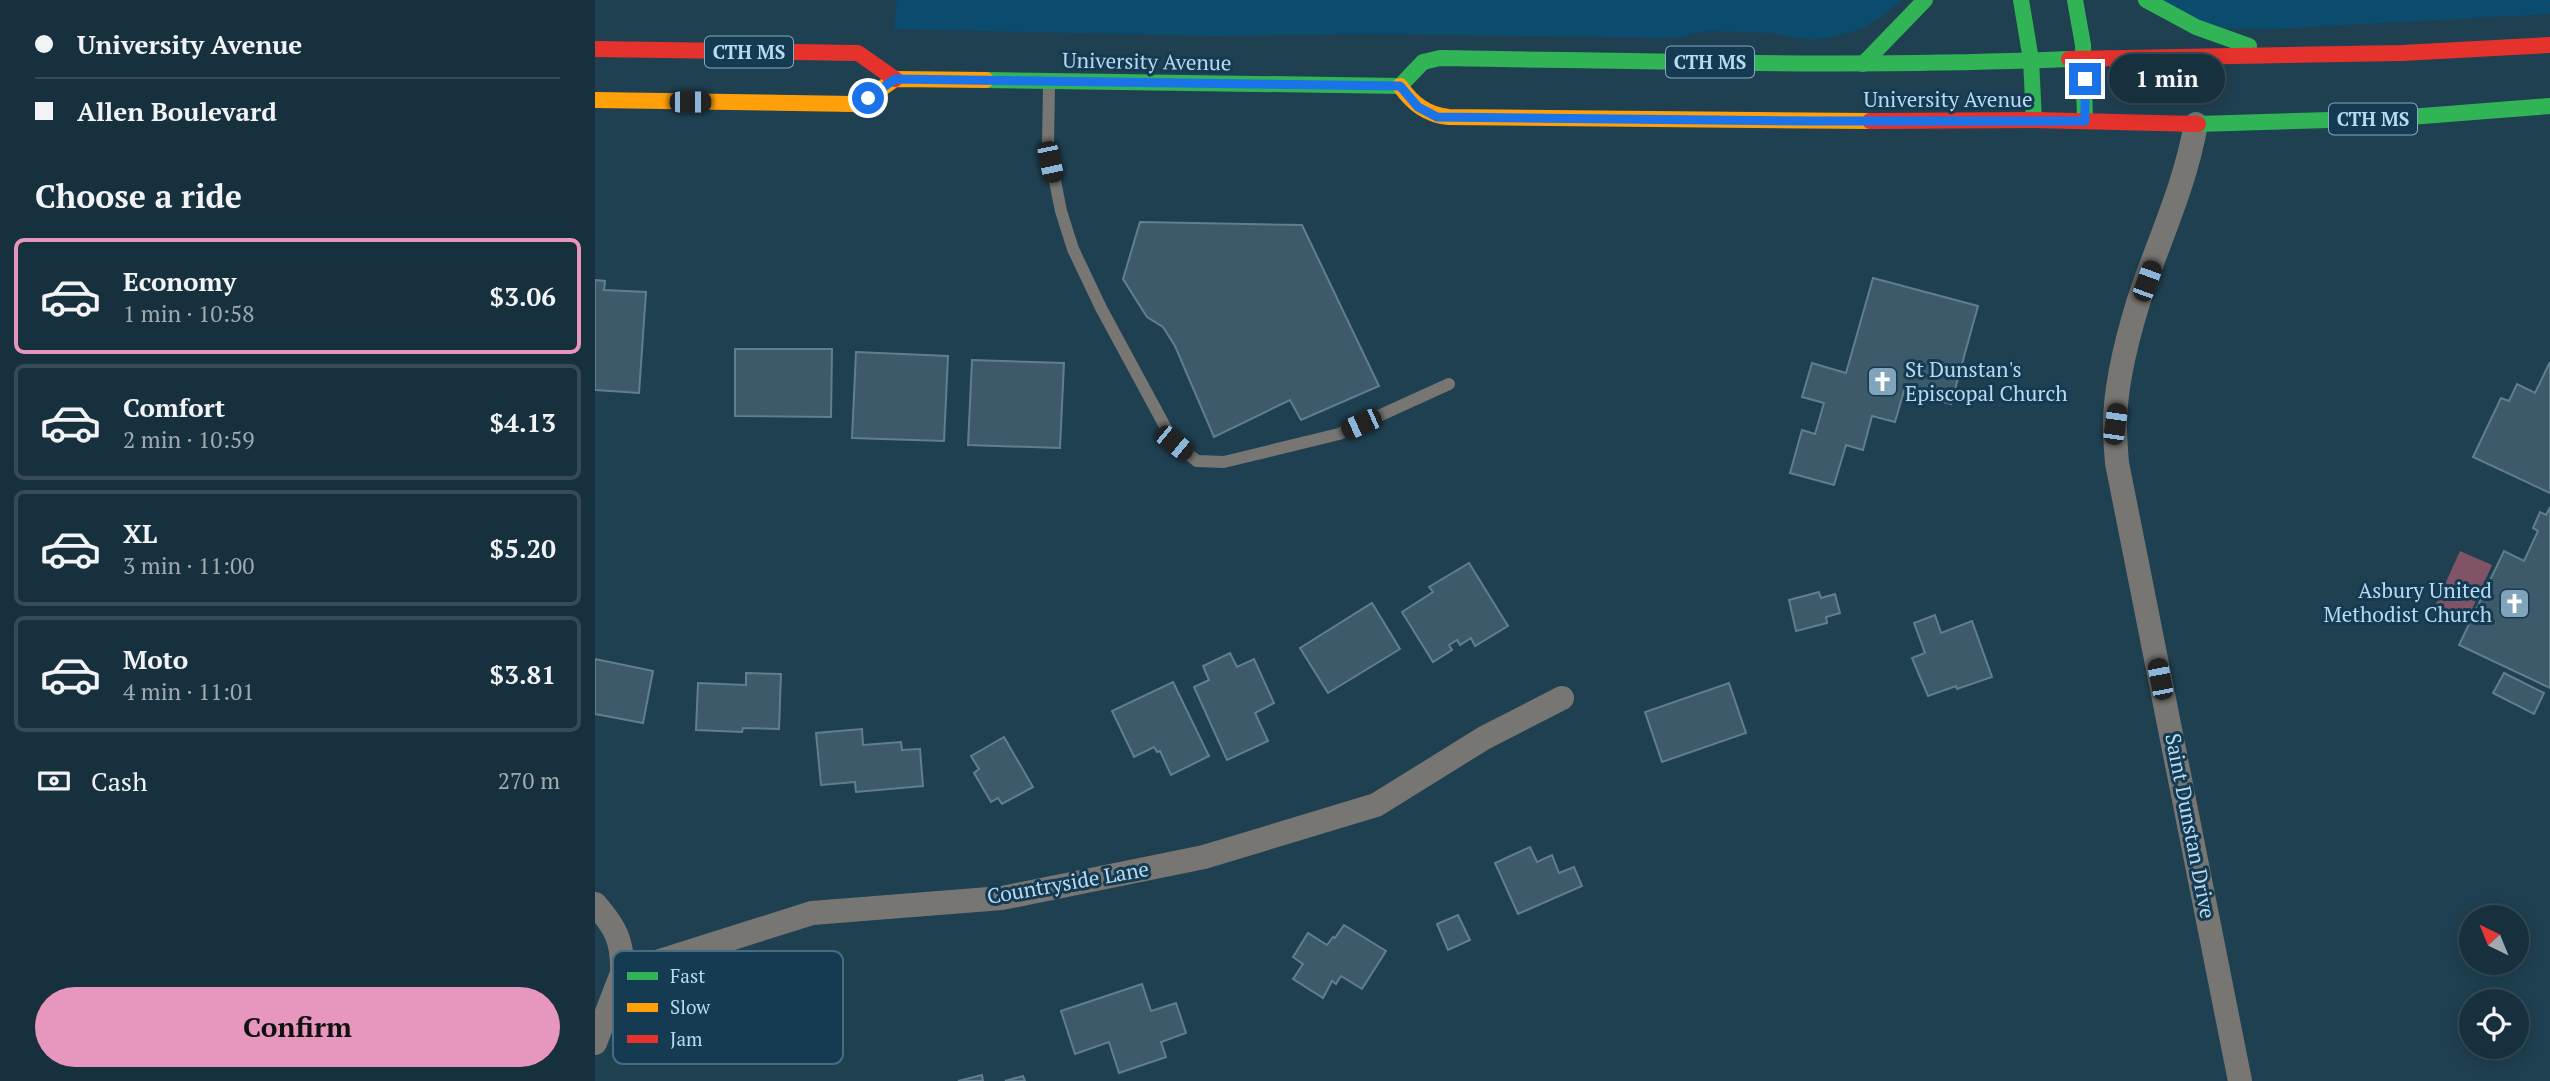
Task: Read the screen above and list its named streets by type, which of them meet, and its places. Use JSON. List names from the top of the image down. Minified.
{"streets":{"main road":["CTH MS","University Avenue"],"street":["Saint Dunstan Drive","Countryside Lane"]},"crossings":[["CTH MS","University Avenue"],["University Avenue","Saint Dunstan Drive"]],"places":{"church":["St Dunstan's Episcopal Church","Asbury United Methodist Church"]},"legend":["Fast","Slow","Jam"],"north":"top left","page":{"banner":["University Avenue","Allen Boulevard"],"bubble":"1 min","heading":"Choose a ride","list":[{"name":"Economy","note":"1 min · 10:58","value":"$3.06"},{"name":"Comfort","note":"2 min · 10:59","value":"$4.13"},{"name":"XL","note":"3 min · 11:00","value":"$5.20"},{"name":"Moto","note":"4 min · 11:01","value":"$3.81"}],"pay":["Cash","270 m"],"buttons":"Confirm"}}
